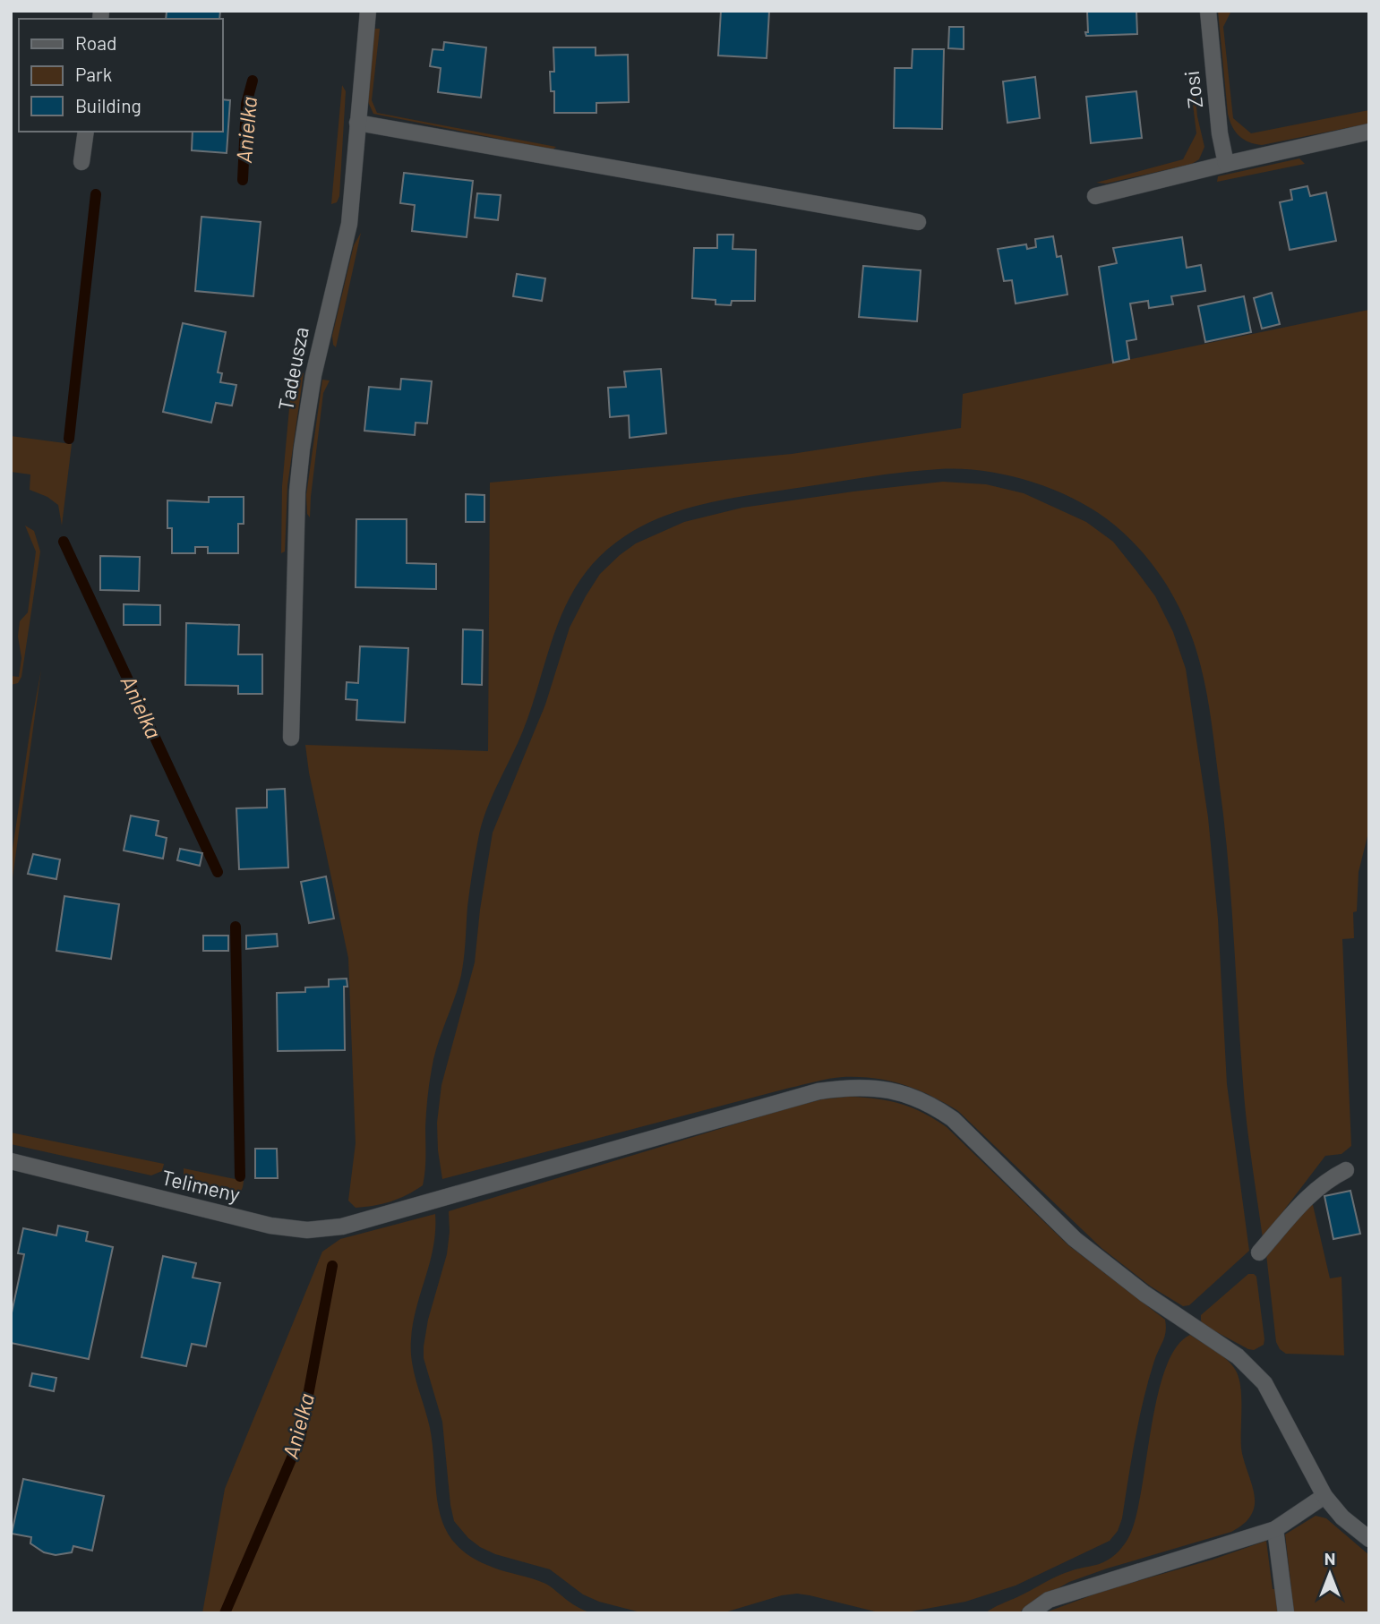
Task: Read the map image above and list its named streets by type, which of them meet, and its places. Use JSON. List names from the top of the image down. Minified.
{"streets":{"street":["Zosi","Tadeusza","Telimeny"]},"water":["Anielka"],"legend":["Road","Park","Building"],"north":"top"}
